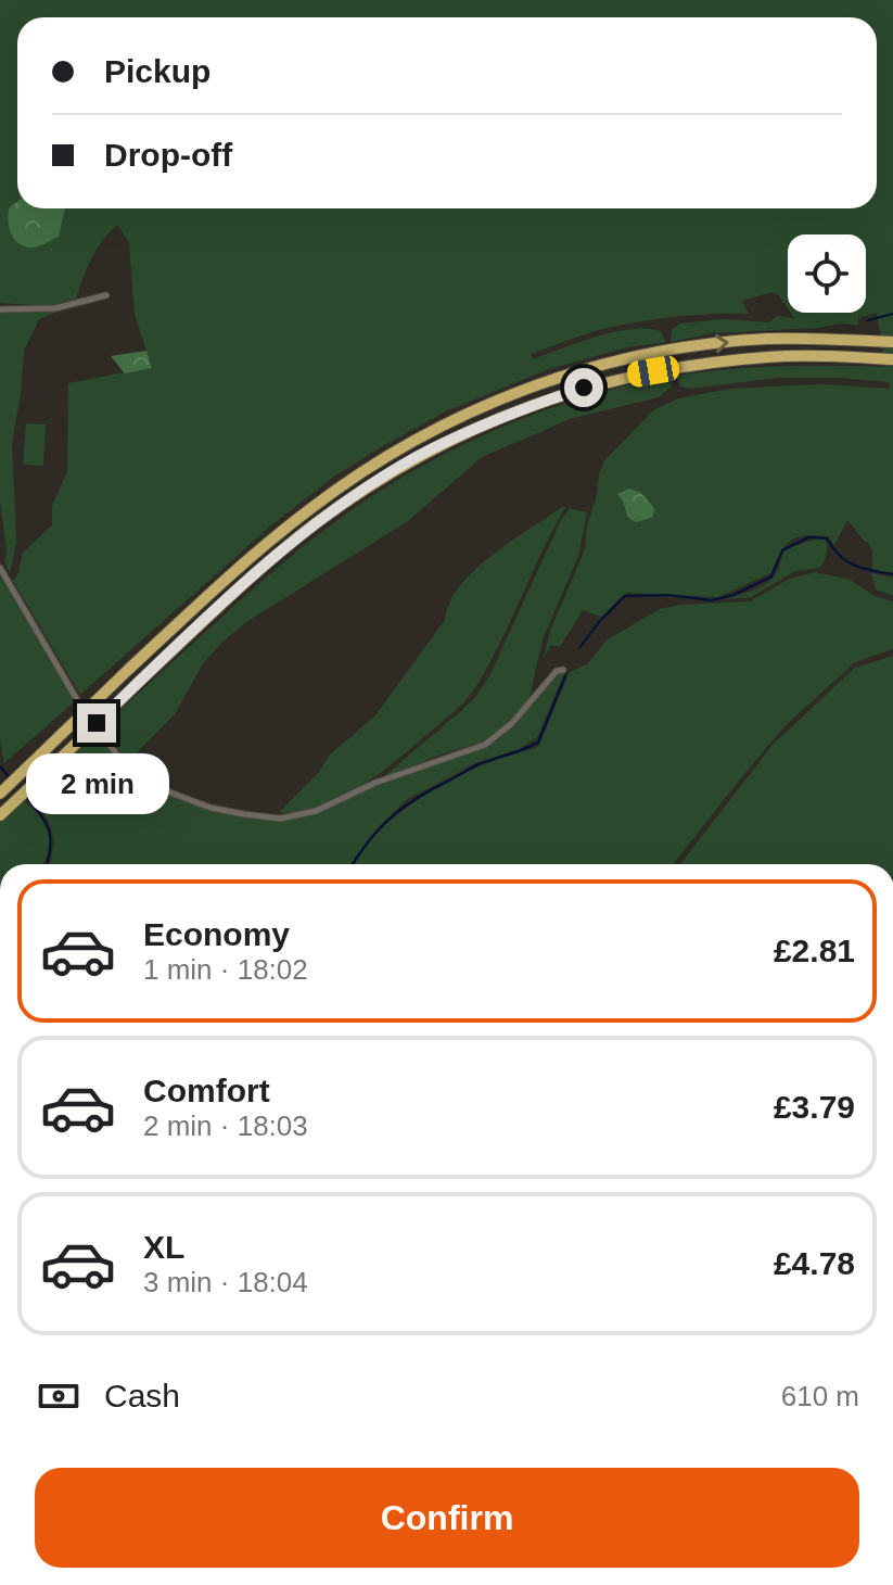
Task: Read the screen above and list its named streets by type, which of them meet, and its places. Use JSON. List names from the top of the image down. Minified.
{"page":{"banner":["Pickup","Drop-off"],"bubble":"2 min","list":[{"name":"Economy","note":"1 min · 18:02","value":"£2.81"},{"name":"Comfort","note":"2 min · 18:03","value":"£3.79"},{"name":"XL","note":"3 min · 18:04","value":"£4.78"}],"pay":["Cash","610 m"],"buttons":"Confirm"}}
